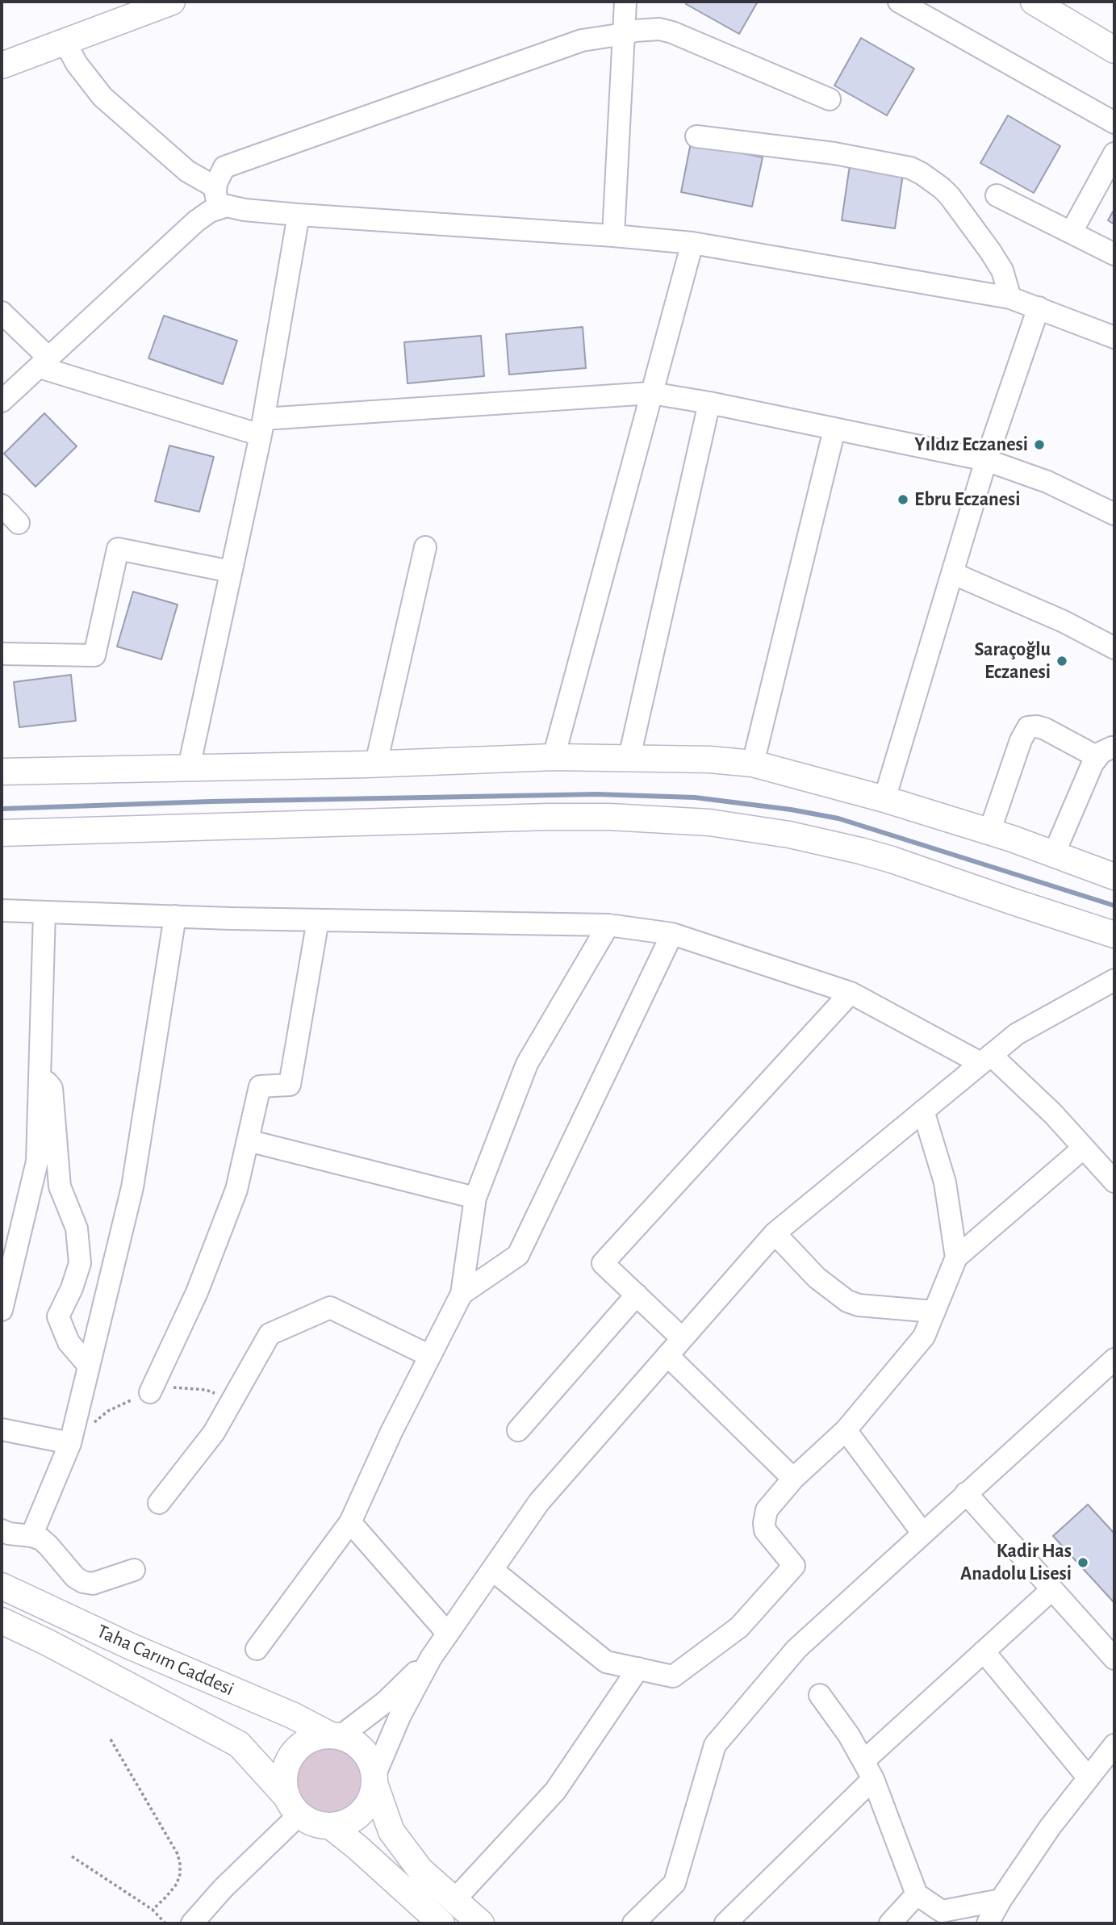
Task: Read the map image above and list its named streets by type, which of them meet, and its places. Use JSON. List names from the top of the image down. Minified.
{"streets":{"main road":["Taha Carım Caddesi"]},"places":["Yıldız Eczanesi","Ebru Eczanesi","Saraçoğlu Eczanesi","Kadir Has Anadolu Lisesi"]}
